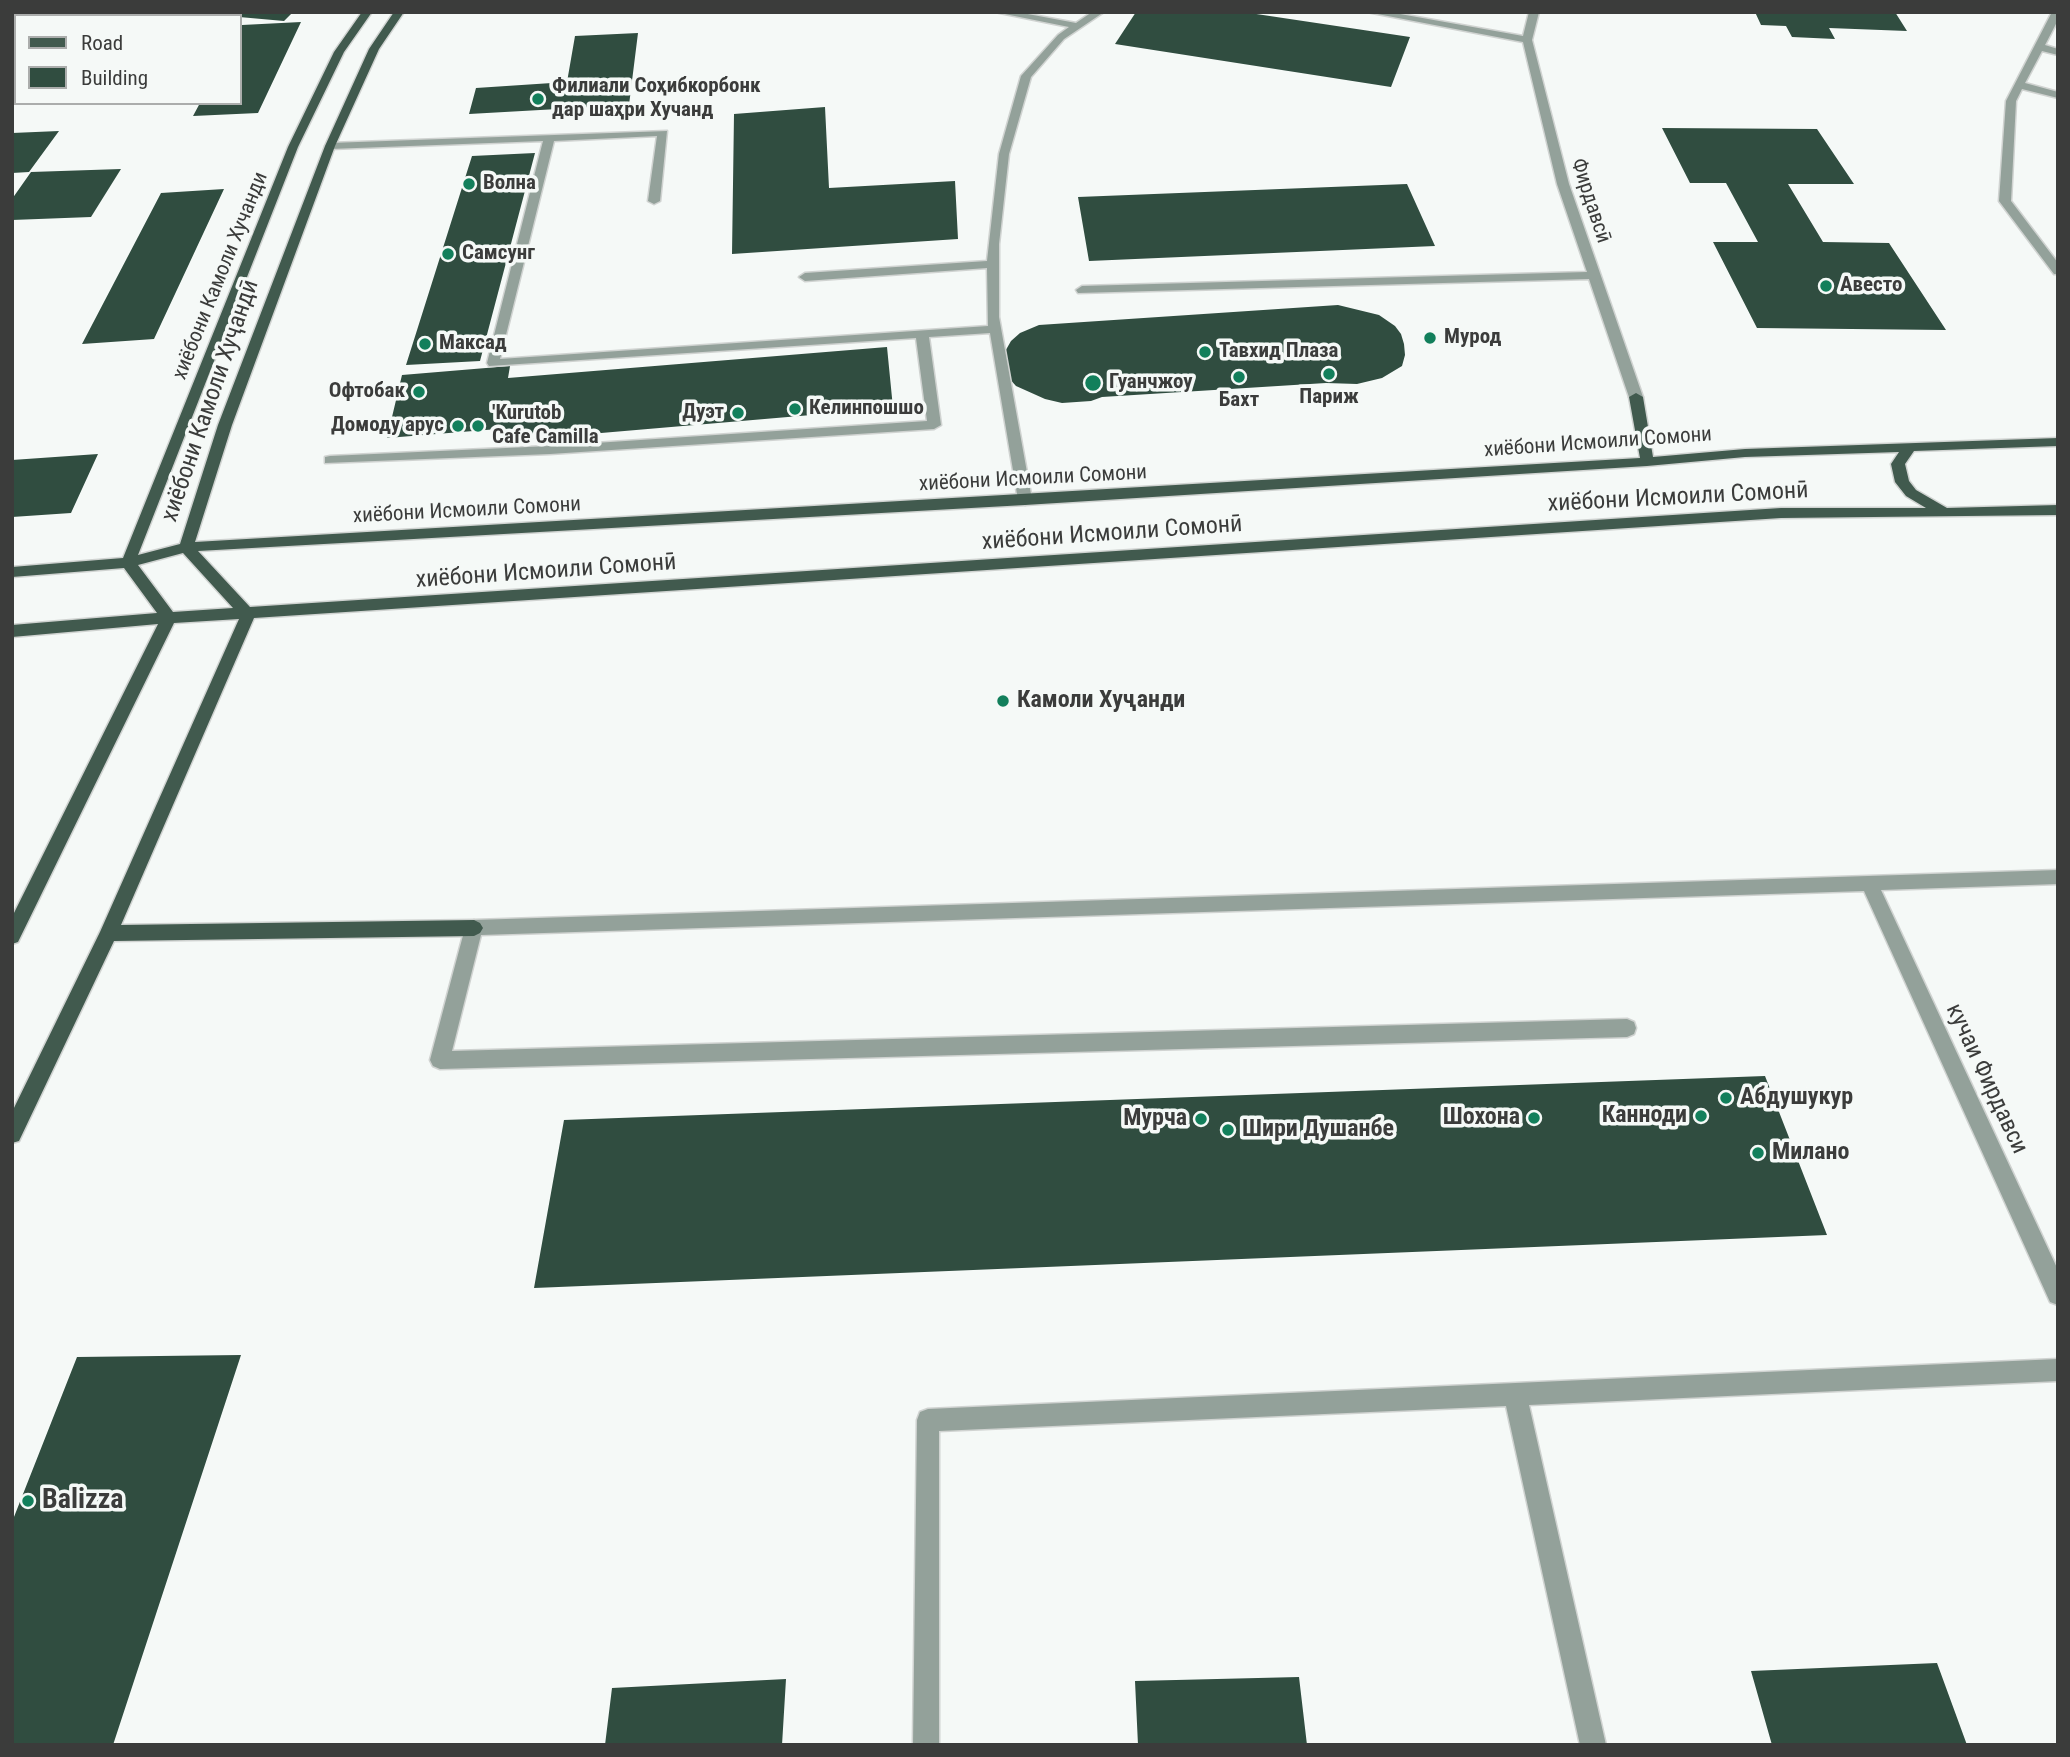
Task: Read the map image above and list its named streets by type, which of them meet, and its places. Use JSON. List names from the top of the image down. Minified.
{"streets":{"main road":["хиёбони Камоли Хучанди","хиёбони Камоли Хуҷандӣ","хиёбони Исмоили Сомони","хиёбони Исмоили Сомонӣ"],"street":["Фирдавсӣ","кучаи Фирдавси"]},"crossings":[["хиёбони Камоли Хучанди","хиёбони Исмоили Сомони"],["хиёбони Камоли Хуҷандӣ","хиёбони Исмоили Сомони"],["хиёбони Камоли Хуҷандӣ","хиёбони Исмоили Сомонӣ"]],"places":["Филиали Соҳибкорбонк дар шаҳри Хучанд","Волна","Самсунг","Авесто","Мурод","Максад","Тавхид Плаза","Париж","Бахт","Гуанчжоу","Офтобак","Келинпошшо","Дуэт","Домоду арус","'Kurutob Cafe Camilla","Камоли Хуҷанди","Абдушукур","Канноди","Шохона","Мурча","Шири Душанбе","Милано","Balizza"],"legend":["Road","Building"]}
